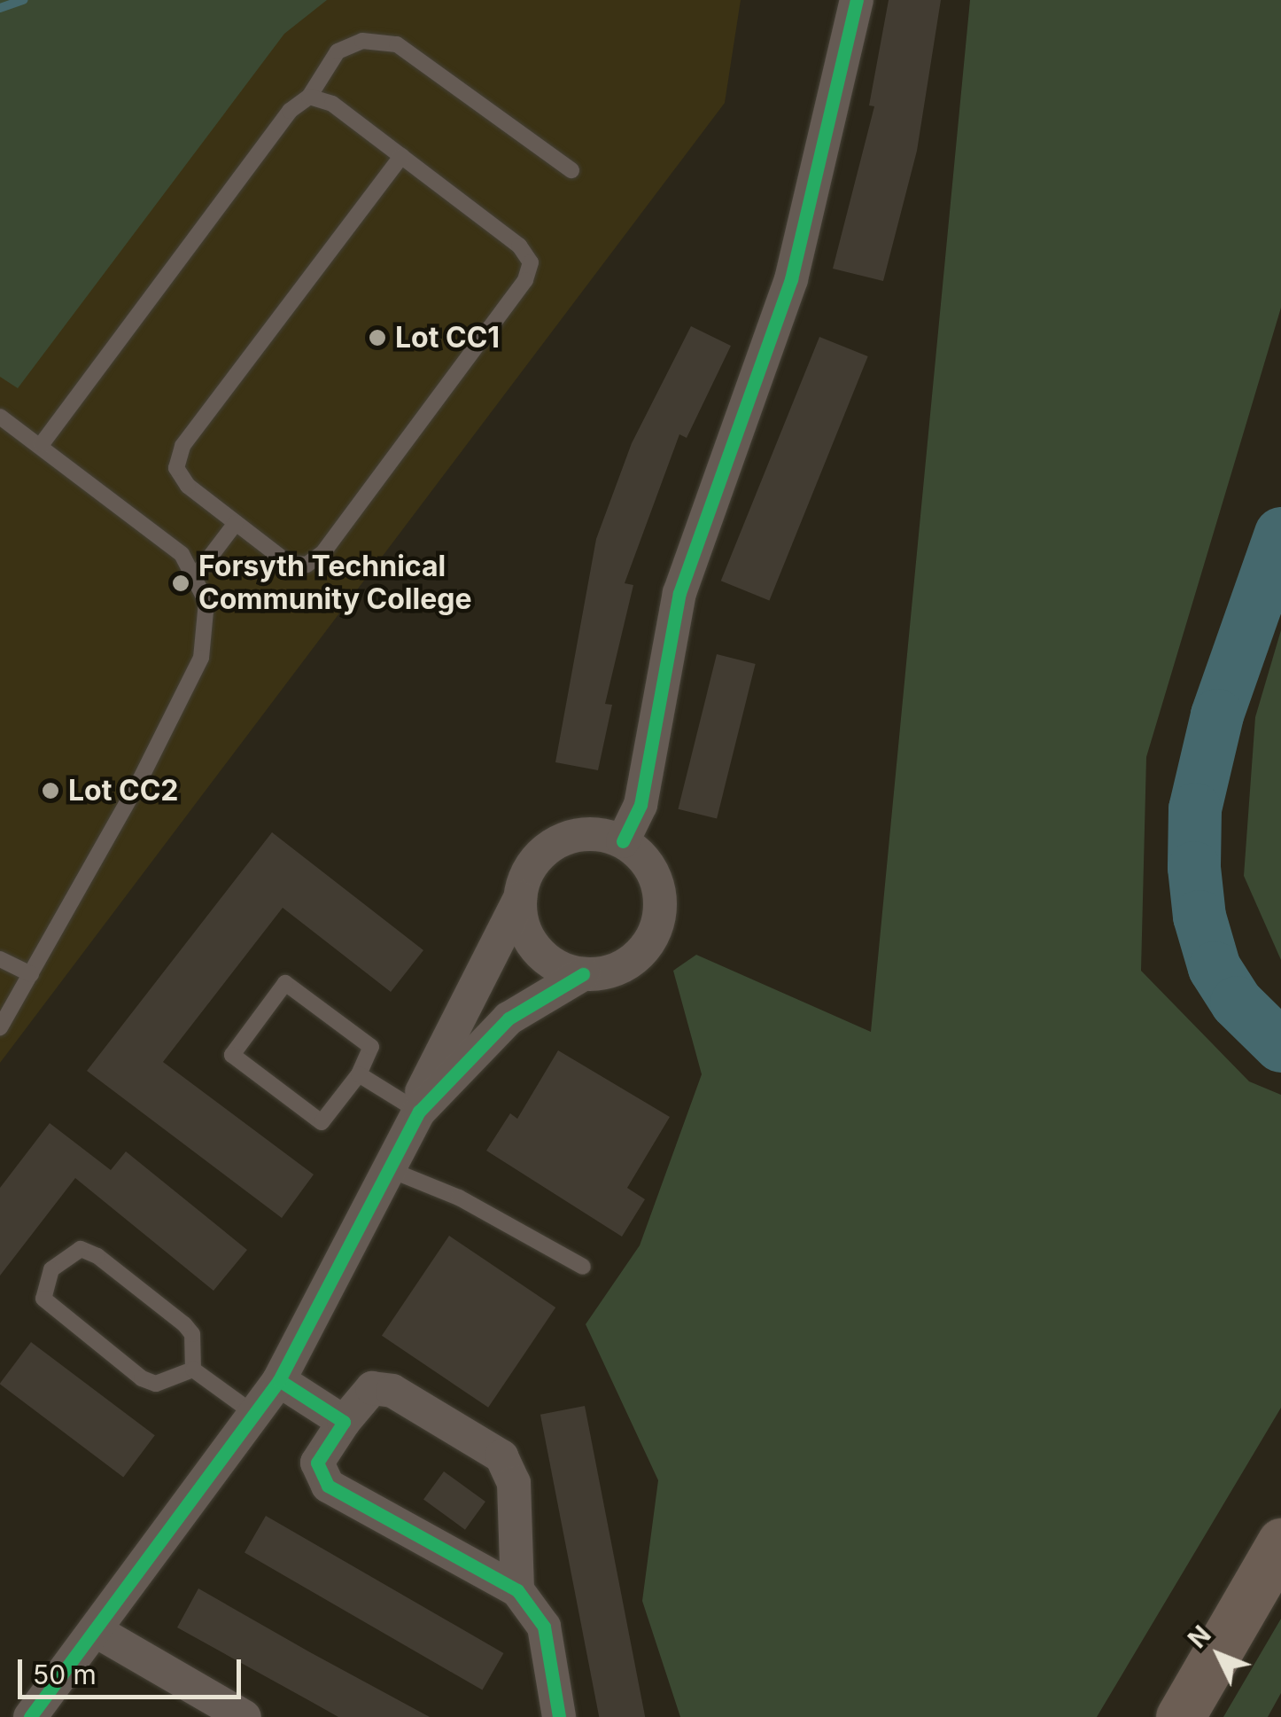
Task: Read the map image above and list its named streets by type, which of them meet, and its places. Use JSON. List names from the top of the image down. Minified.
{"places":["Lot CC1","Forsyth Technical Community College","Lot CC2"],"scale_bar":"50 m","north":"top left"}
